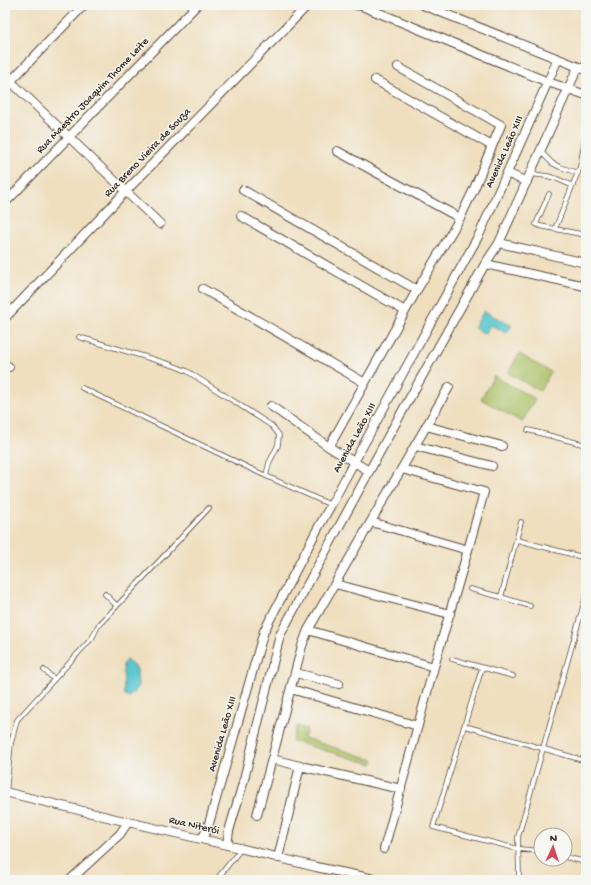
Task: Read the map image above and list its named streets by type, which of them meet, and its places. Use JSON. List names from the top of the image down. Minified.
{"streets":{"street":["Rua Maestro Joaquim Thome Leite","Avenida Leão XIII","Rua Breno Vieira de Souza","Rua Niterói"]},"crossings":[["Avenida Leão XIII","Rua Niterói"]],"north":"top"}
